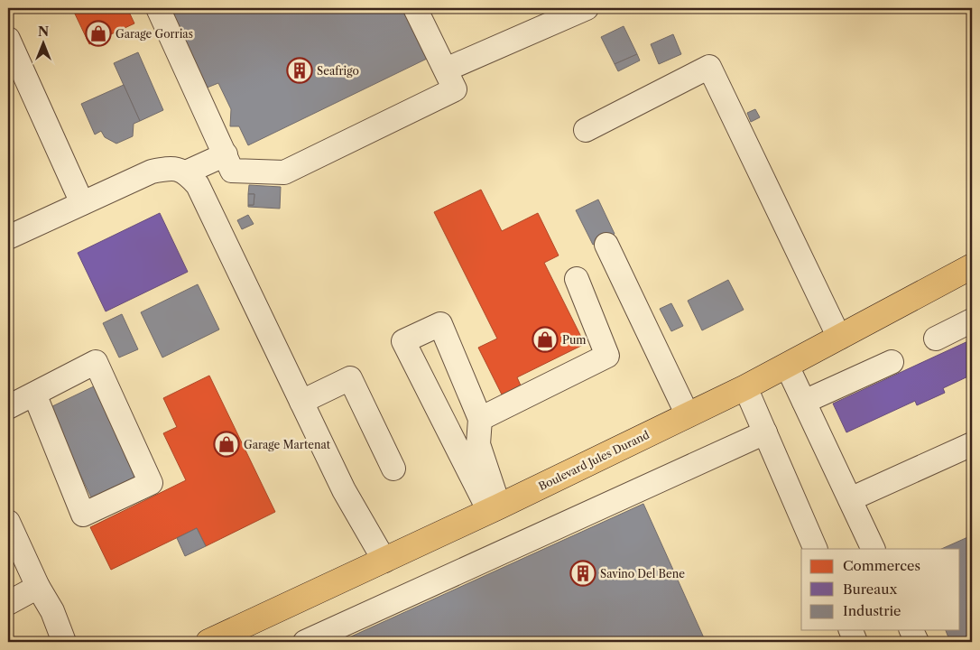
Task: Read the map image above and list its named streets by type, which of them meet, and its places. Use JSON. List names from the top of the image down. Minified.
{"streets":{"main road":["Boulevard Jules Durand"]},"places":{"shop":["Garage Gorrias","Pum","Garage Martenat"],"building":["Seafrigo","Savino Del Bene"]},"legend":["Commerces","Bureaux","Industrie"],"north":"top"}
